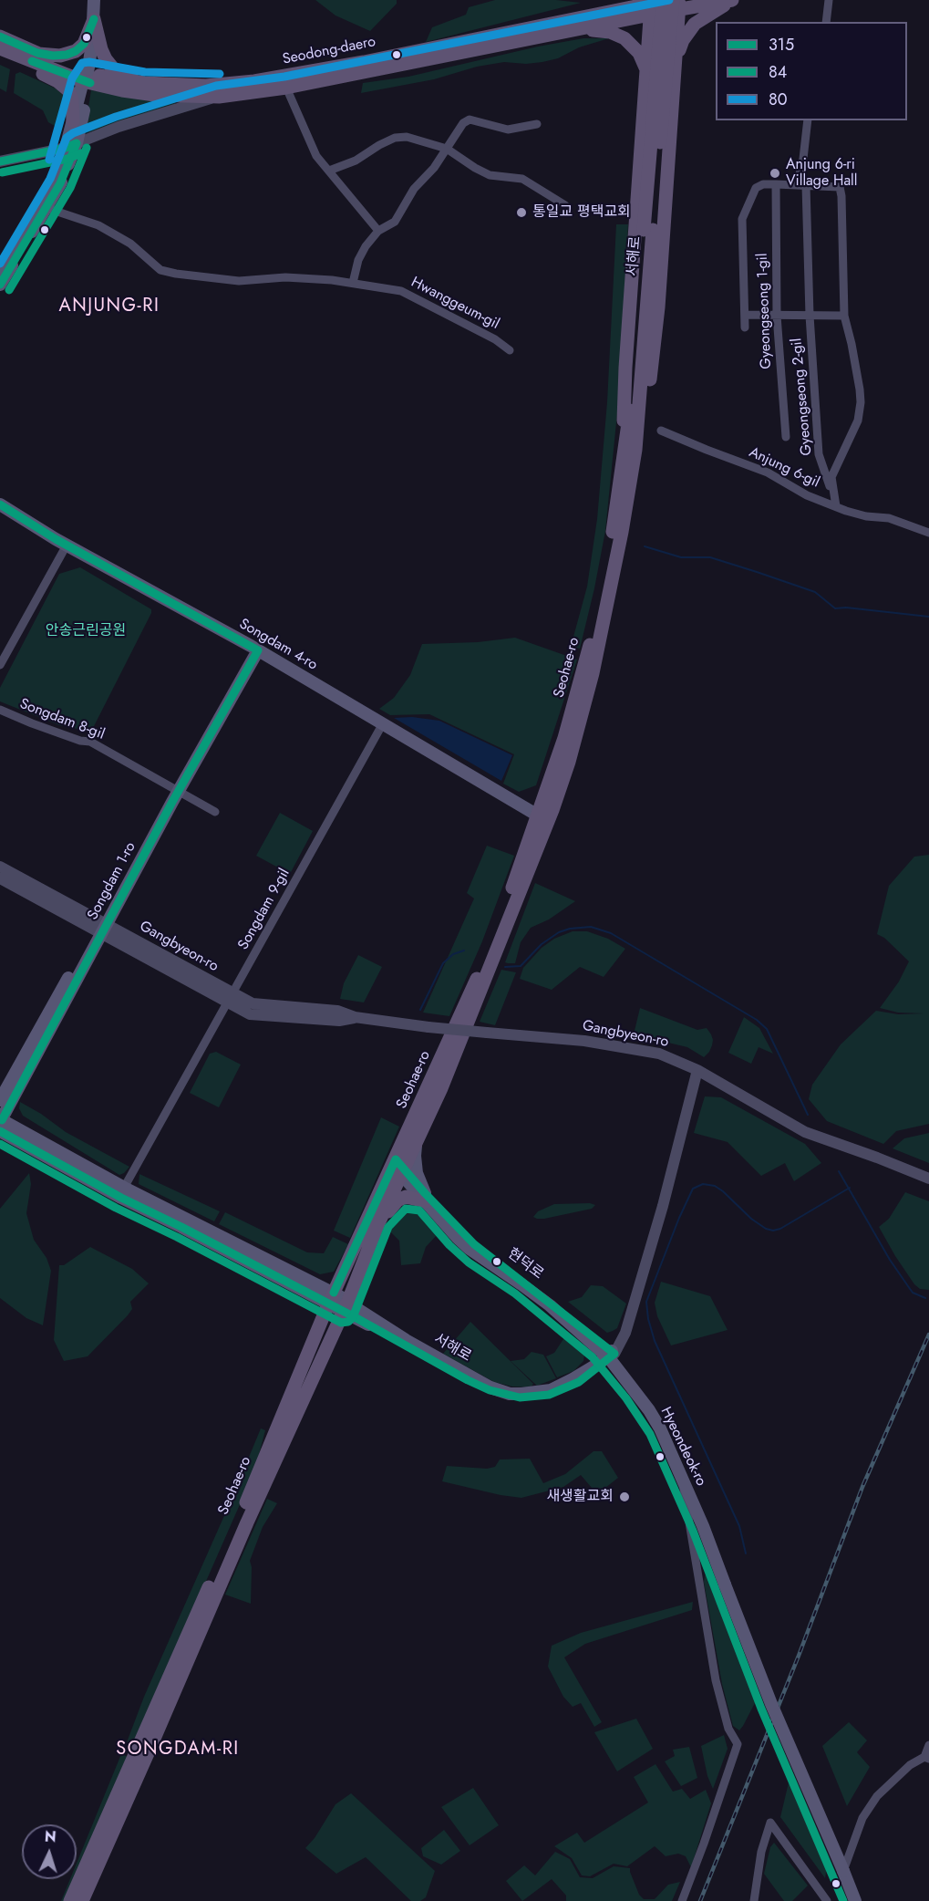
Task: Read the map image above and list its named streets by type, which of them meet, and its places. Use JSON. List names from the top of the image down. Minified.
{"streets":{"main road":["Seodong-daero","서해로","Songdam 4-ro","Seohae-ro","Songdam 1-ro","현덕로","Hyeondeok-ro"],"street":["Hwanggeum-gil","Gyeongseong 1-gil","Gyeongseong 2-gil","Anjung 6-gil","Songdam 8-gil","Songdam 9-gil","Gangbyeon-ro"]},"crossings":[["Seodong-daero","서해로"],["서해로","Seohae-ro"],["Gyeongseong 1-gil","Gyeongseong 2-gil"],["Gyeongseong 2-gil","Anjung 6-gil"],["Songdam 4-ro","Seohae-ro"],["Songdam 4-ro","Songdam 1-ro"],["Songdam 4-ro","Songdam 9-gil"],["Songdam 8-gil","Songdam 1-ro"],["Songdam 1-ro","Gangbyeon-ro"],["Songdam 9-gil","Gangbyeon-ro"],["현덕로","Hyeondeok-ro"]],"districts":["ANJUNG-RI","SONGDAM-RI"],"parks":["안송근린공원"],"places":["Anjung 6-ri Village Hall","통일교 평택교회","새생활교회"],"lines":["transit line 80","transit line 315","transit line 84"],"legend":["315","84","80"],"north":"top"}
